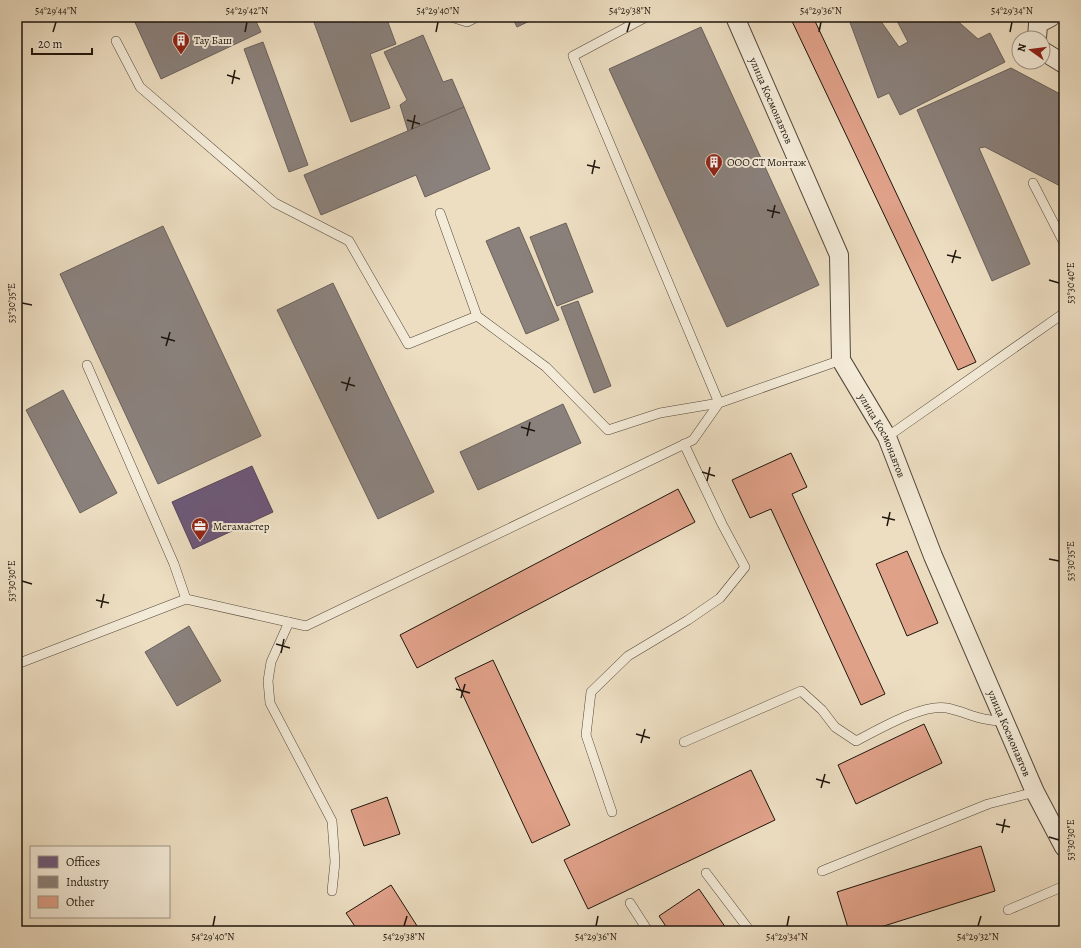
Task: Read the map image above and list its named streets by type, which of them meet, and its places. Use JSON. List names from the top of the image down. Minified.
{"streets":{"street":["улица Космонавтов"]},"places":{"building":["Тау Баш","ООО СТ Монтаж"],"office":["Мегамастер"]},"legend":["Offices","Industry","Other"],"scale_bar":"20 m","north":"left","coordinates":["54°29'44\"N","54°29'42\"N","54°29'40\"N","54°29'38\"N","54°29'36\"N","54°29'34\"N","53°30'40\"E","53°30'35\"E","53°30'30\"E","54°29'32\"N"]}
